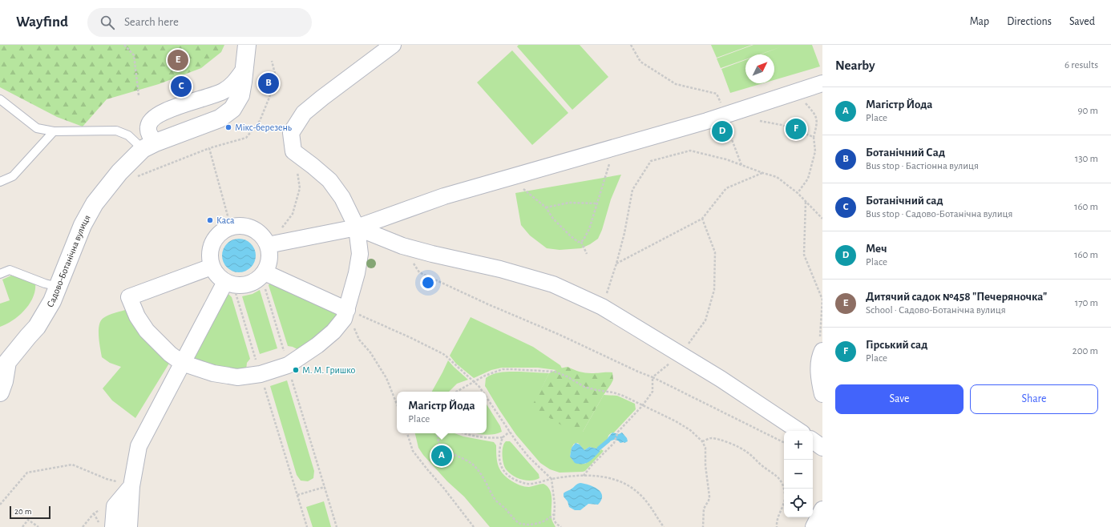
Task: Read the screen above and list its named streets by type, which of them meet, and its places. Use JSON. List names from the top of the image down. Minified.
{"streets":{"street":["Садово-Ботанічна вулиця"]},"places":["Мікс-березень","Каса","М. М. Гришко"],"scale_bar":"20 m","north":"top right","page":{"header":"Wayfind","search":"Search here","nav":["Map","Directions","Saved"],"heading":["Nearby","6 results"],"pins":["E","B","C","F","D","A"],"list":[{"mark":"A","name":"Магістр Йода","note":"Place","value":"90 m"},{"mark":"B","name":"Ботанічний Сад","note":"Bus stop · Бастіонна вулиця","value":"130 m"},{"mark":"C","name":"Ботанічний сад","note":"Bus stop · Садово-Ботанічна вулиця","value":"160 m"},{"mark":"D","name":"Меч","note":"Place","value":"160 m"},{"mark":"E","name":"Дитячий садок №458 \"Печеряночка\"","note":"School · Садово-Ботанічна вулиця","value":"170 m"},{"mark":"F","name":"Гірський сад","note":"Place","value":"200 m"}],"buttons":["Save","Share"],"popup":["Магістр Йода","Place"],"map_buttons":["+","−"],"scale":"20 m"}}
